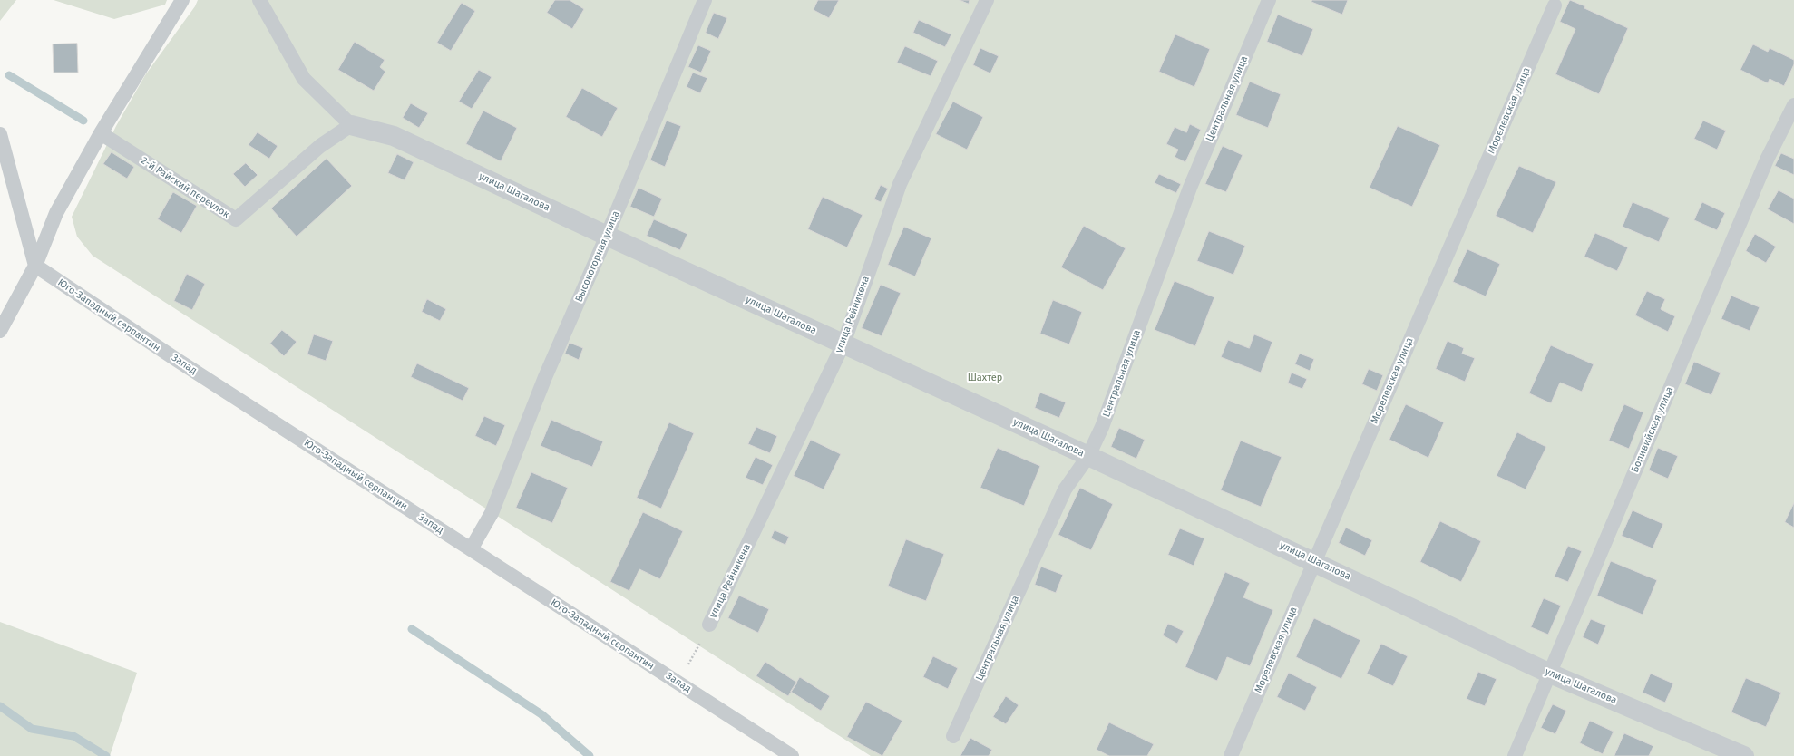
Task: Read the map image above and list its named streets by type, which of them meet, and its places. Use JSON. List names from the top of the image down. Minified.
{"streets":{"street":["улица Шагалова"],"lane":["Центральная улица","Морелевская улица","2-й Райский переулок","Высокогорная улица","улица Рейникена","Юго-Западный серпантин","Запад","Боливийская улица"]},"crossings":[["Центральная улица","улица Шагалова"],["Морелевская улица","улица Шагалова"],["2-й Райский переулок","улица Шагалова"],["улица Шагалова","Высокогорная улица"],["улица Шагалова","улица Рейникена"],["улица Шагалова","Боливийская улица"],["Высокогорная улица","Юго-Западный серпантин"],["Юго-Западный серпантин","Запад"]],"parks":["Шахтёр"]}
